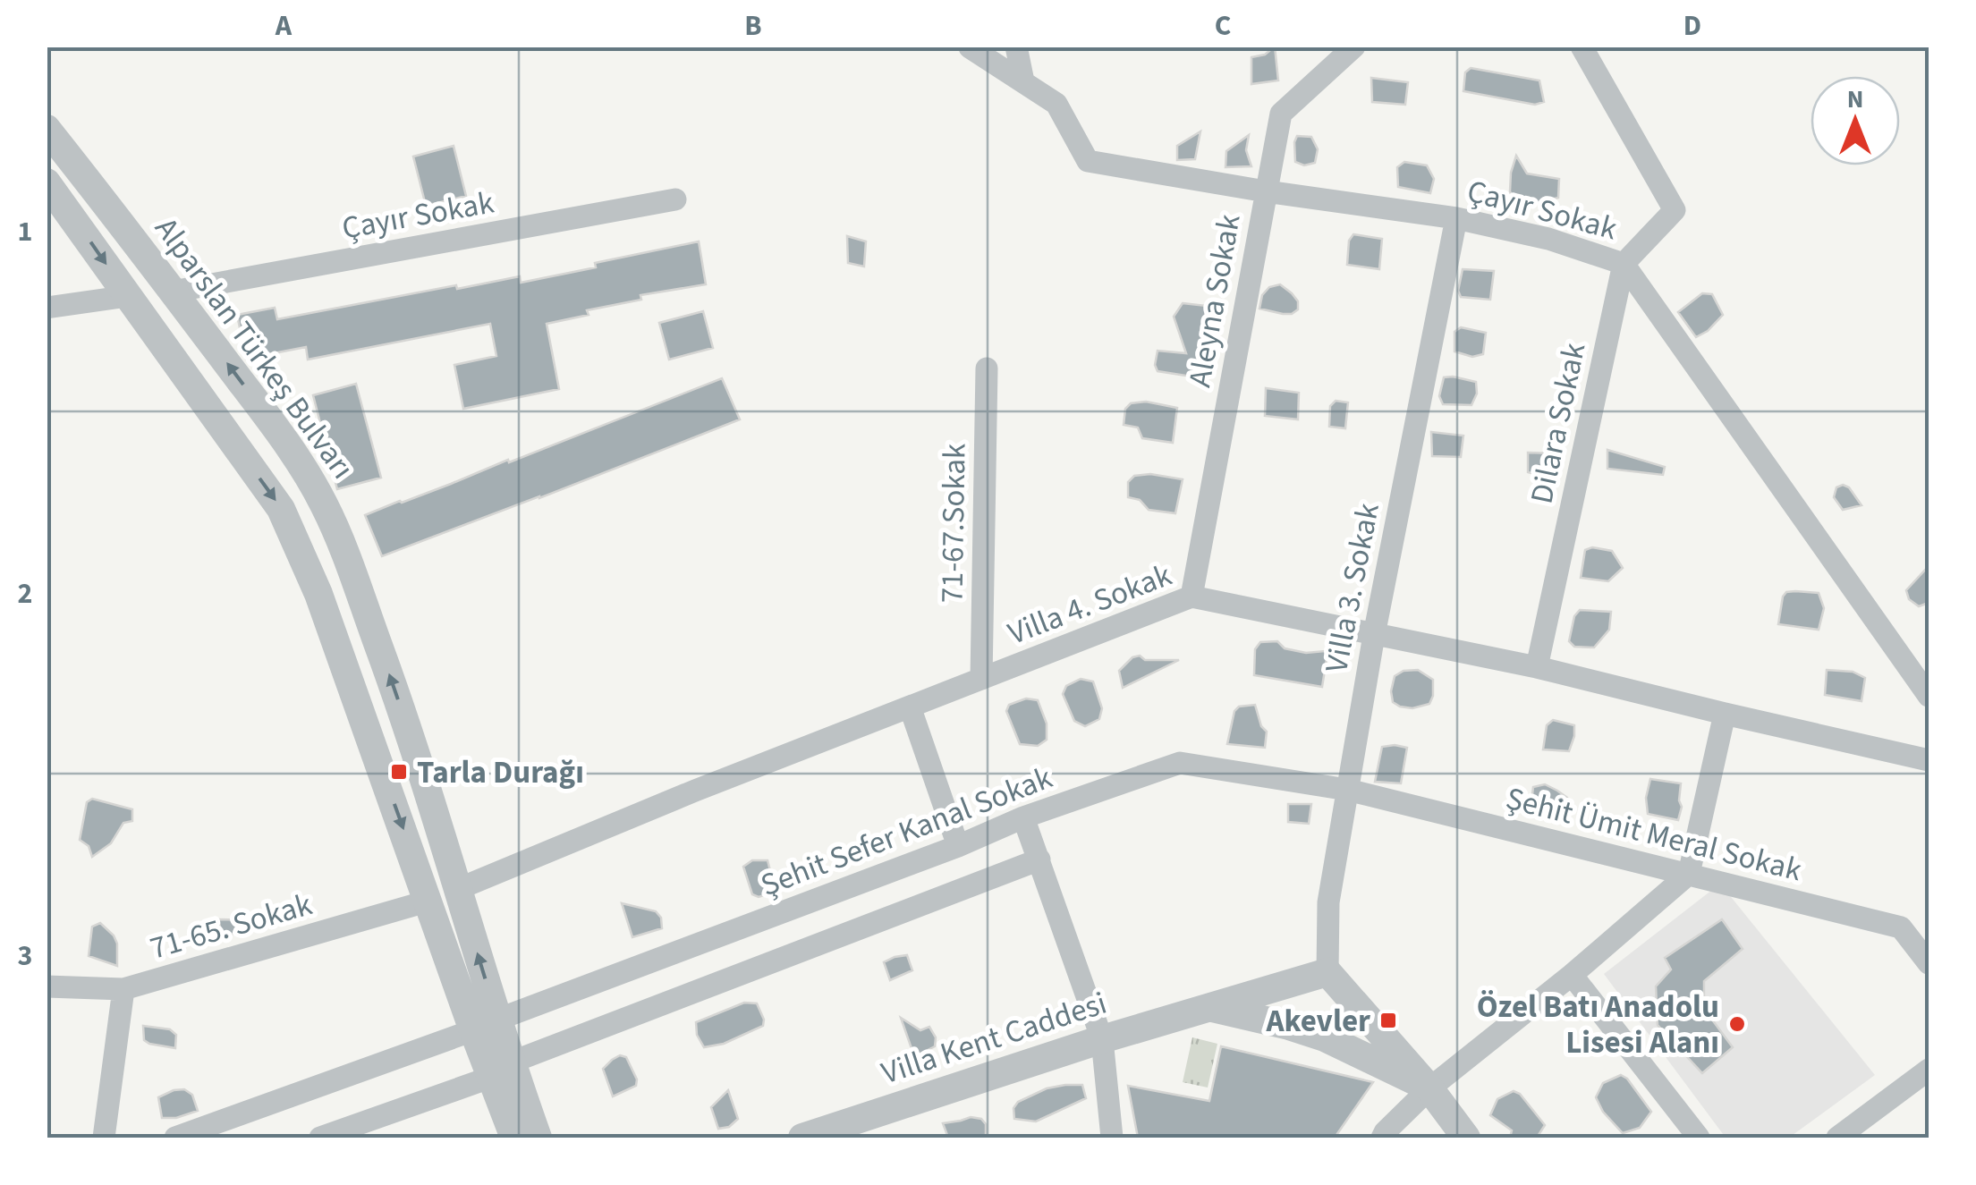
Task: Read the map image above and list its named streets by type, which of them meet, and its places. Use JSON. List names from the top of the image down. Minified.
{"streets":{"street":["Çayır Sokak","Aleyna Sokak","Alparslan Türkeş Bulvarı","Dilara Sokak","71-67.Sokak","Villa 3. Sokak","Villa 4. Sokak","Şehit Sefer Kanal Sokak","Şehit Ümit Meral Sokak","71-65. Sokak","Villa Kent Caddesi"]},"crossings":[["Çayır Sokak","Aleyna Sokak"],["Çayır Sokak","Alparslan Türkeş Bulvarı"],["Çayır Sokak","Dilara Sokak"],["Çayır Sokak","Villa 3. Sokak"],["Aleyna Sokak","Villa 4. Sokak"],["Alparslan Türkeş Bulvarı","Villa 4. Sokak"],["Alparslan Türkeş Bulvarı","Şehit Sefer Kanal Sokak"],["Alparslan Türkeş Bulvarı","71-65. Sokak"],["Dilara Sokak","Villa 4. Sokak"],["71-67.Sokak","Villa 4. Sokak"],["Villa 3. Sokak","Villa 4. Sokak"],["Villa 3. Sokak","Şehit Sefer Kanal Sokak"],["Villa 3. Sokak","Şehit Ümit Meral Sokak"],["Villa 3. Sokak","Villa Kent Caddesi"],["Şehit Sefer Kanal Sokak","Şehit Ümit Meral Sokak"]],"places":{"transit":["Tarla Durağı","Akevler"],"other":["Özel Batı Anadolu Lisesi Alanı"]},"north":"top","grid":{"columns":["A","B","C","D"],"rows":["1","2","3"]}}
